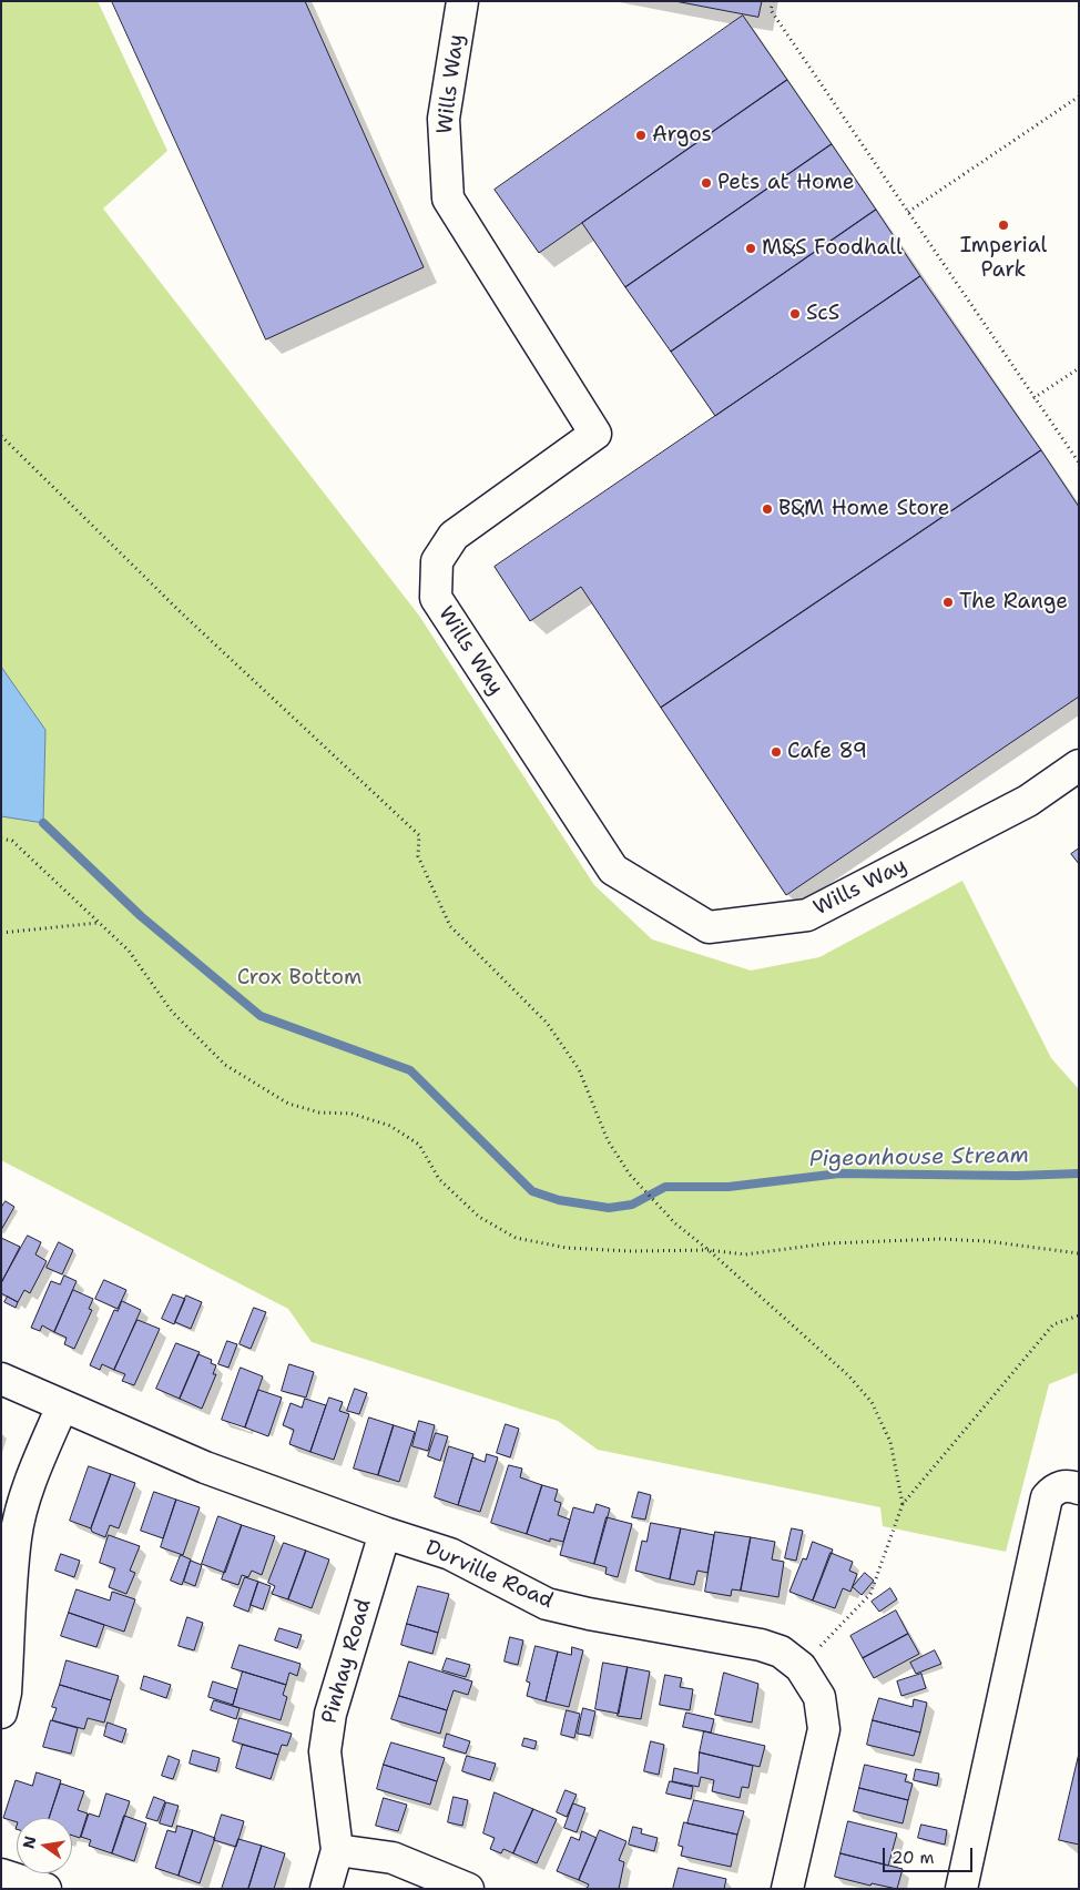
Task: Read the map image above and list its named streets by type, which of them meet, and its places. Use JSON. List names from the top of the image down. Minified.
{"streets":{"street":["Wills Way","Durville Road","Pinhay Road"]},"crossings":[["Durville Road","Pinhay Road"]],"water":["Pigeonhouse Stream"],"parks":["Crox Bottom"],"places":["Argos","Pets at Home","Imperial Park","M&S Foodhall","ScS","B&M Home Store","The Range","Cafe 89"],"scale_bar":"20 m","north":"left"}
